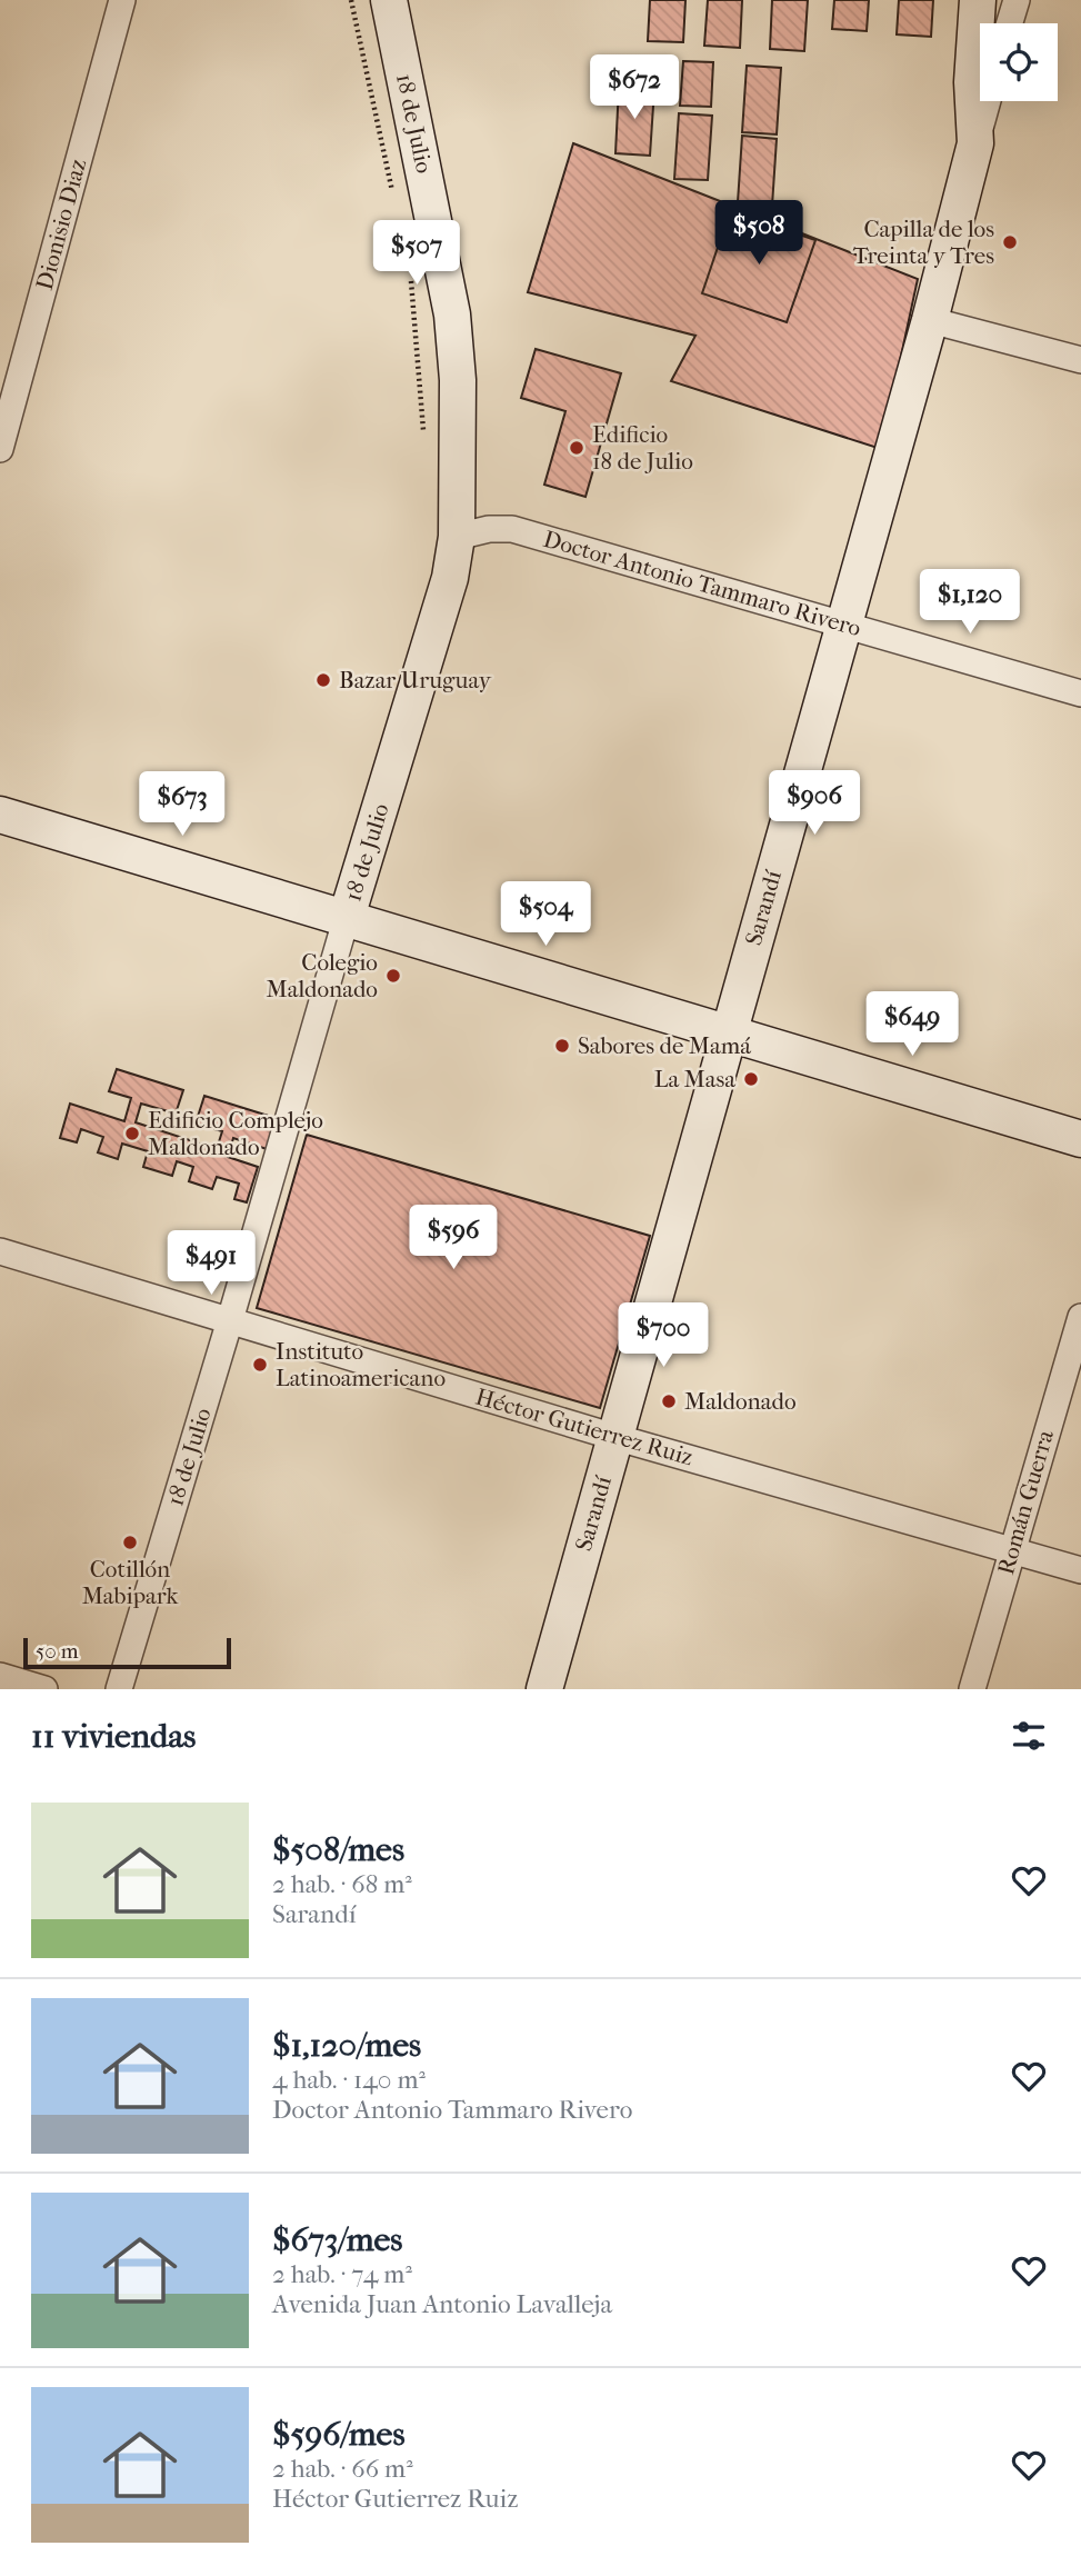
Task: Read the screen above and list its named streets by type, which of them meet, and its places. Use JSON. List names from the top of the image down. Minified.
{"streets":{"street":["18 de Julio","Dionisio Diaz","Doctor Antonio Tammaro Rivero","Sarandí","Héctor Gutierrez Ruiz","Román Guerra"]},"crossings":[["18 de Julio","Doctor Antonio Tammaro Rivero"],["18 de Julio","Héctor Gutierrez Ruiz"],["Doctor Antonio Tammaro Rivero","Sarandí"],["Sarandí","Héctor Gutierrez Ruiz"],["Héctor Gutierrez Ruiz","Román Guerra"]],"places":["Capilla de los Treinta y Tres","Edificio 18 de Julio","Bazar Uruguay","Colegio Maldonado","Sabores de Mamá","La Masa","Edificio Complejo Maldonado","Instituto Latinoamericano","Maldonado","Cotillón Mabipark"],"scale_bar":"50 m","page":{"price":["$672","$508","$507","$1,120","$906","$673","$504","$649","$596","$491","$700"],"scale":"50 m","heading":"11 viviendas","list":[{"name":"$508/mes","note":"2 hab. · 68 m² · Sarandí"},{"name":"$1,120/mes","note":"4 hab. · 140 m² · Doctor Antonio Tammaro Rivero"},{"name":"$673/mes","note":"2 hab. · 74 m² · Avenida Juan Antonio Lavalleja"},{"name":"$596/mes","note":"2 hab. · 66 m² · Héctor Gutierrez Ruiz"}]}}
